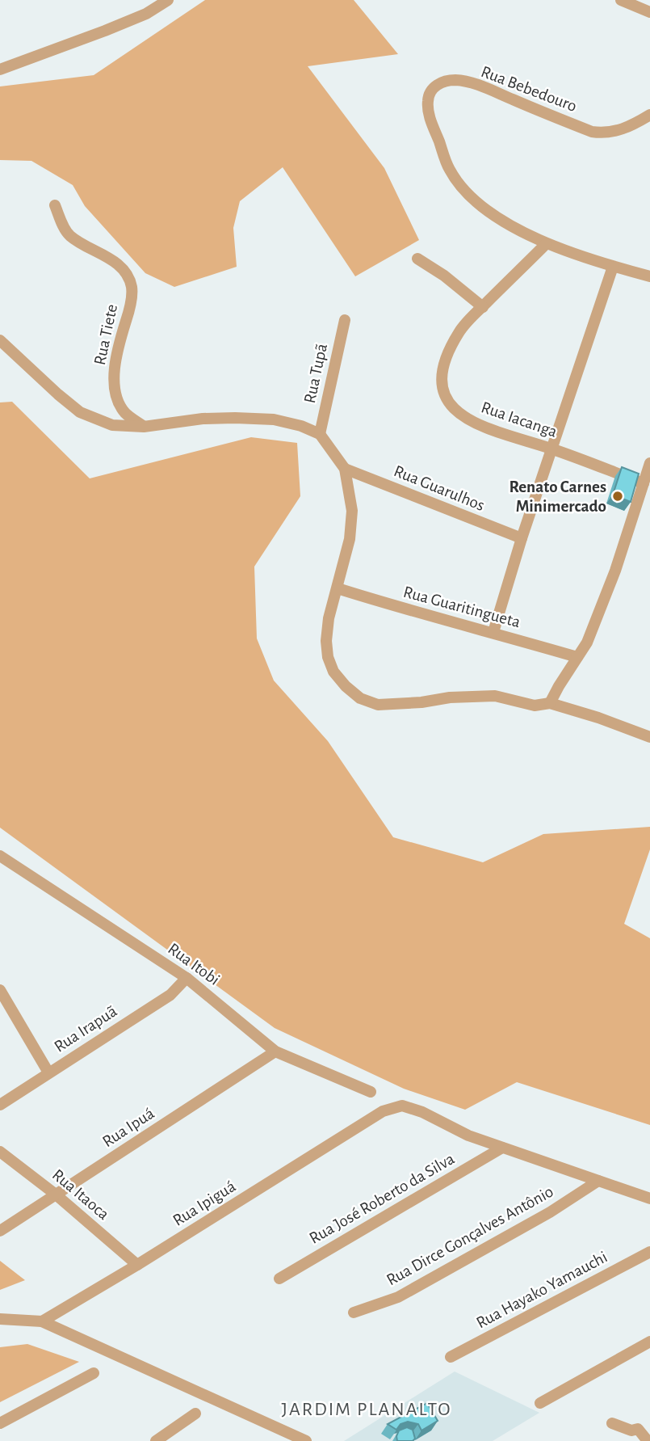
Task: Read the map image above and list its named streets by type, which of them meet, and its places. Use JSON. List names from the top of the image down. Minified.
{"streets":{"street":["Rua Bebedouro","Rua Tiete","Rua Tupã","Rua Iacanga","Rua Guarulhos","Rua Guaritingueta","Rua Itobi","Rua Irapuã","Rua Ipuá","Rua Itaoca","Rua José Roberto da Silva","Rua Ipiguá","Rua Dirce Gonçalves Antônio","Rua Hayako Yamauchi"]},"crossings":[["Rua Bebedouro","Rua Iacanga"],["Rua Itobi","Rua Irapuã"],["Rua Itobi","Rua Ipuá"],["Rua Ipuá","Rua Itaoca"],["Rua Itaoca","Rua Ipiguá"],["Rua José Roberto da Silva","Rua Ipiguá"]],"districts":["JARDIM PLANALTO"],"places":["Renato Carnes Minimercado"]}
